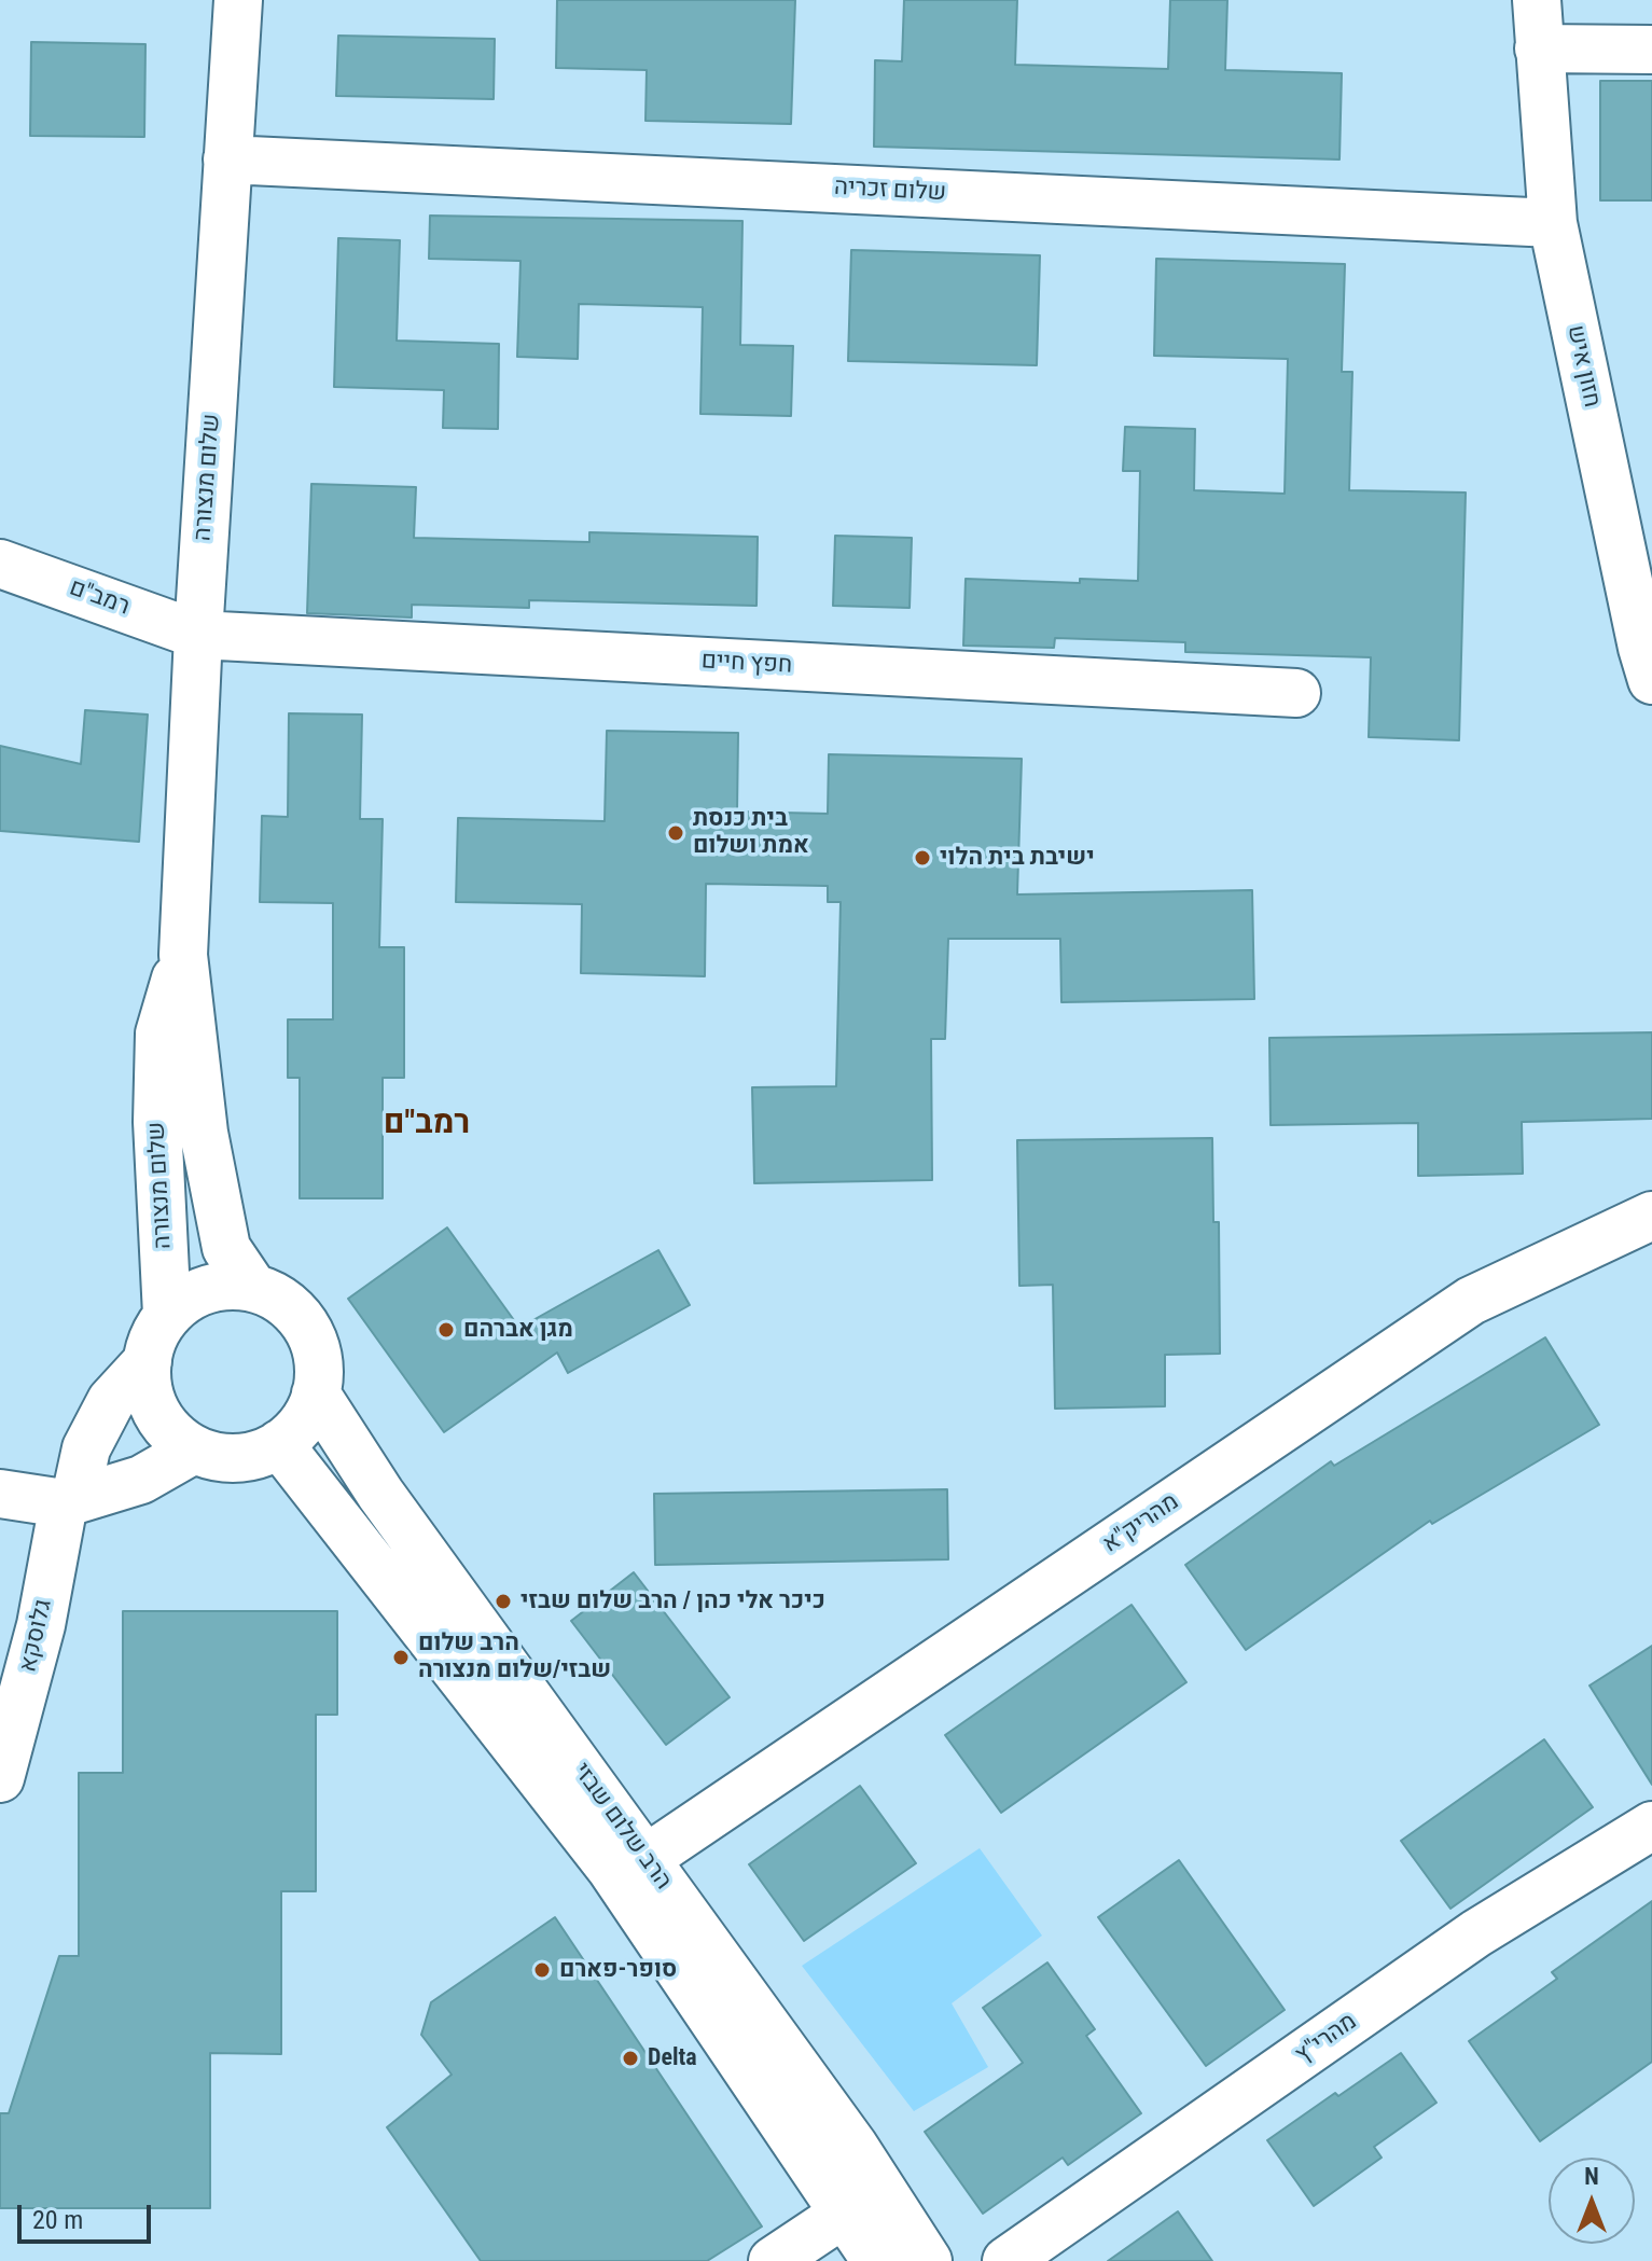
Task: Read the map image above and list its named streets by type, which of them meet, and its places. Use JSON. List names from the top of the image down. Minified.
{"streets":{"street":["שלום זכריה","חזון איש","שלום מנצורה","רמב\"ם","חפץ חיים","מהריק\"א","גלוסקא","הרב שלום שבזי","מהרי\"ץ"]},"crossings":[["שלום זכריה","חזון איש"],["שלום זכריה","שלום מנצורה"],["שלום מנצורה","רמב\"ם"],["שלום מנצורה","חפץ חיים"],["שלום מנצורה","גלוסקא"],["שלום מנצורה","הרב שלום שבזי"],["רמב\"ם","חפץ חיים"],["מהריק\"א","הרב שלום שבזי"],["גלוסקא","הרב שלום שבזי"]],"districts":["רמב\"ם"],"places":["בית כנסת אמת ושלום","ישיבת בית הלוי","מגן אברהם","כיכר אלי כהן / הרב שלום שבזי","הרב שלום שבזי/שלום מנצורה","סופר-פארם","Delta"],"scale_bar":"20 m","north":"top"}
